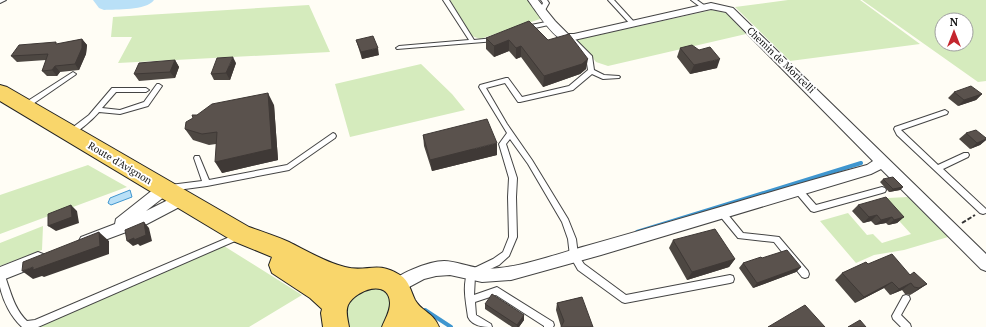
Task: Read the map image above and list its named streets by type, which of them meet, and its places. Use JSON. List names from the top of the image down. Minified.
{"streets":{"main road":["Route d'Avignon"],"street":["Chemin de Moricelli"]},"north":"top"}
